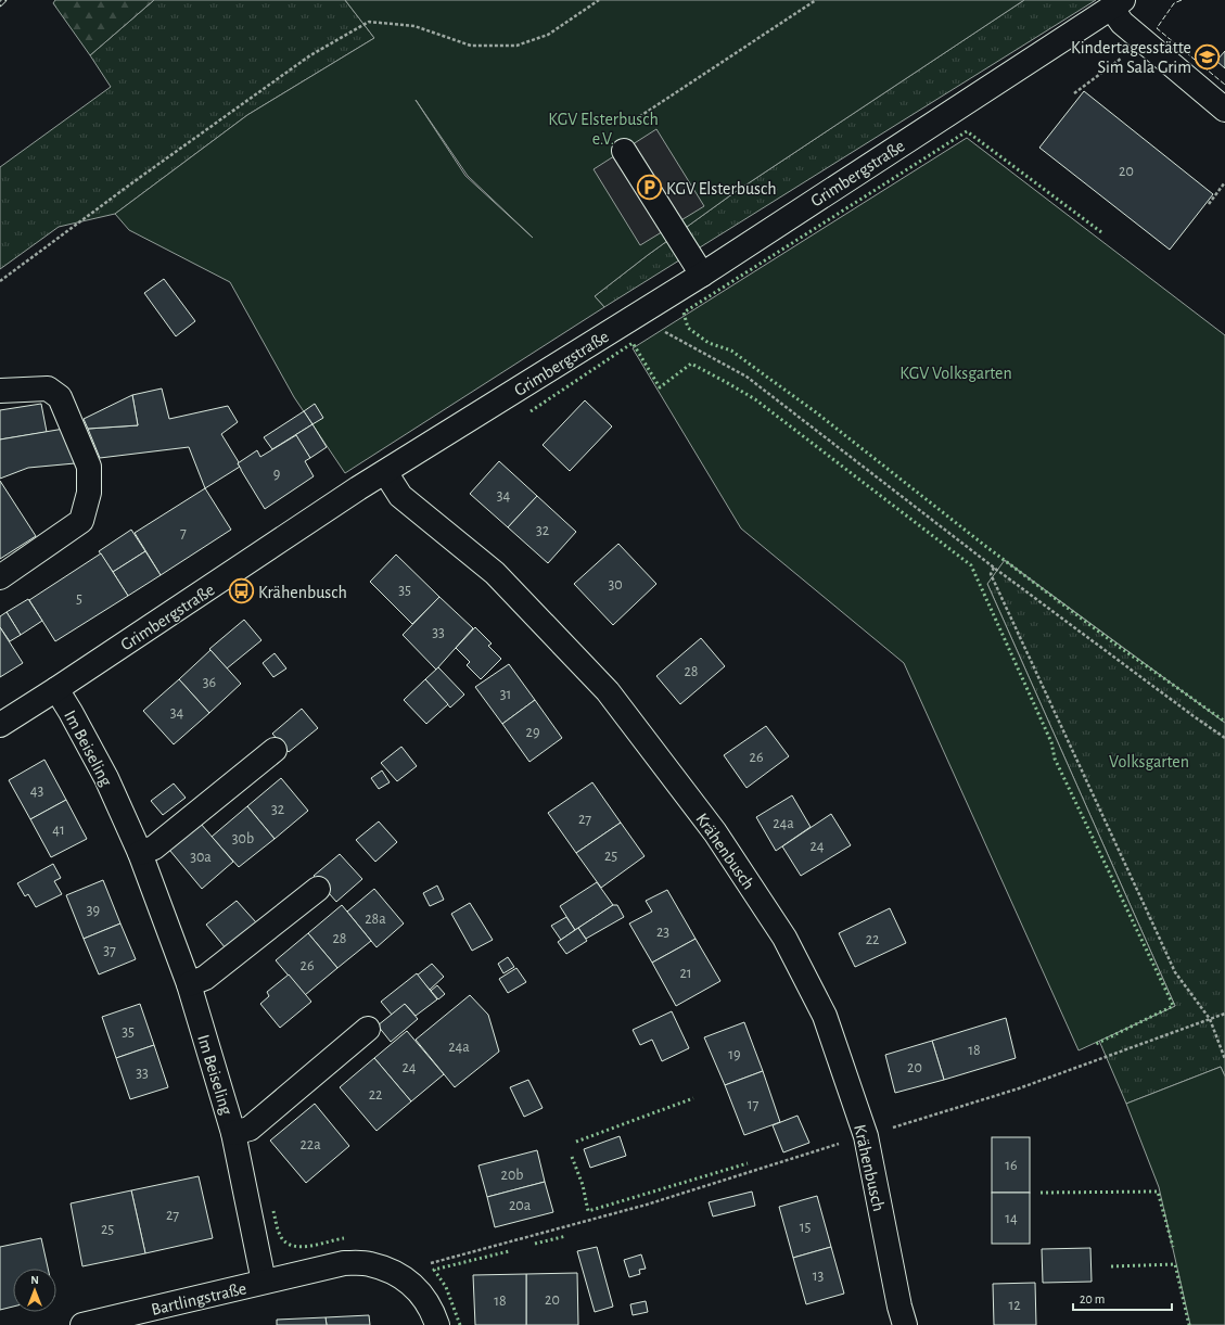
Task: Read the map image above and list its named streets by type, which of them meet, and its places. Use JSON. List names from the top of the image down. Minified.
{"streets":{"street":["Grimbergstraße","Im Beiseling","Krähenbusch","Bartlingstraße"]},"crossings":[["Grimbergstraße","Im Beiseling"],["Grimbergstraße","Krähenbusch"],["Im Beiseling","Bartlingstraße"]],"parks":["KGV Elsterbusch e.V.","KGV Volksgarten","Volksgarten"],"places":{"school or university":["Kindertagesstätte Sim Sala Grim"],"parking":["KGV Elsterbusch"],"bus stop":["Krähenbusch"]},"house_numbers":["20","9","34","32","7","30","35","5","33","28","36","31","34","29","26","43","32","27","24a","41","30b","24","25","30a","39","28a","23","28","22","37","26","21","35","24a","18","19","24","20","33","22","17","22a","16","20b","20a","27","14","15","25","13","20","18","12"],"scale_bar":"20 m","north":"top"}
